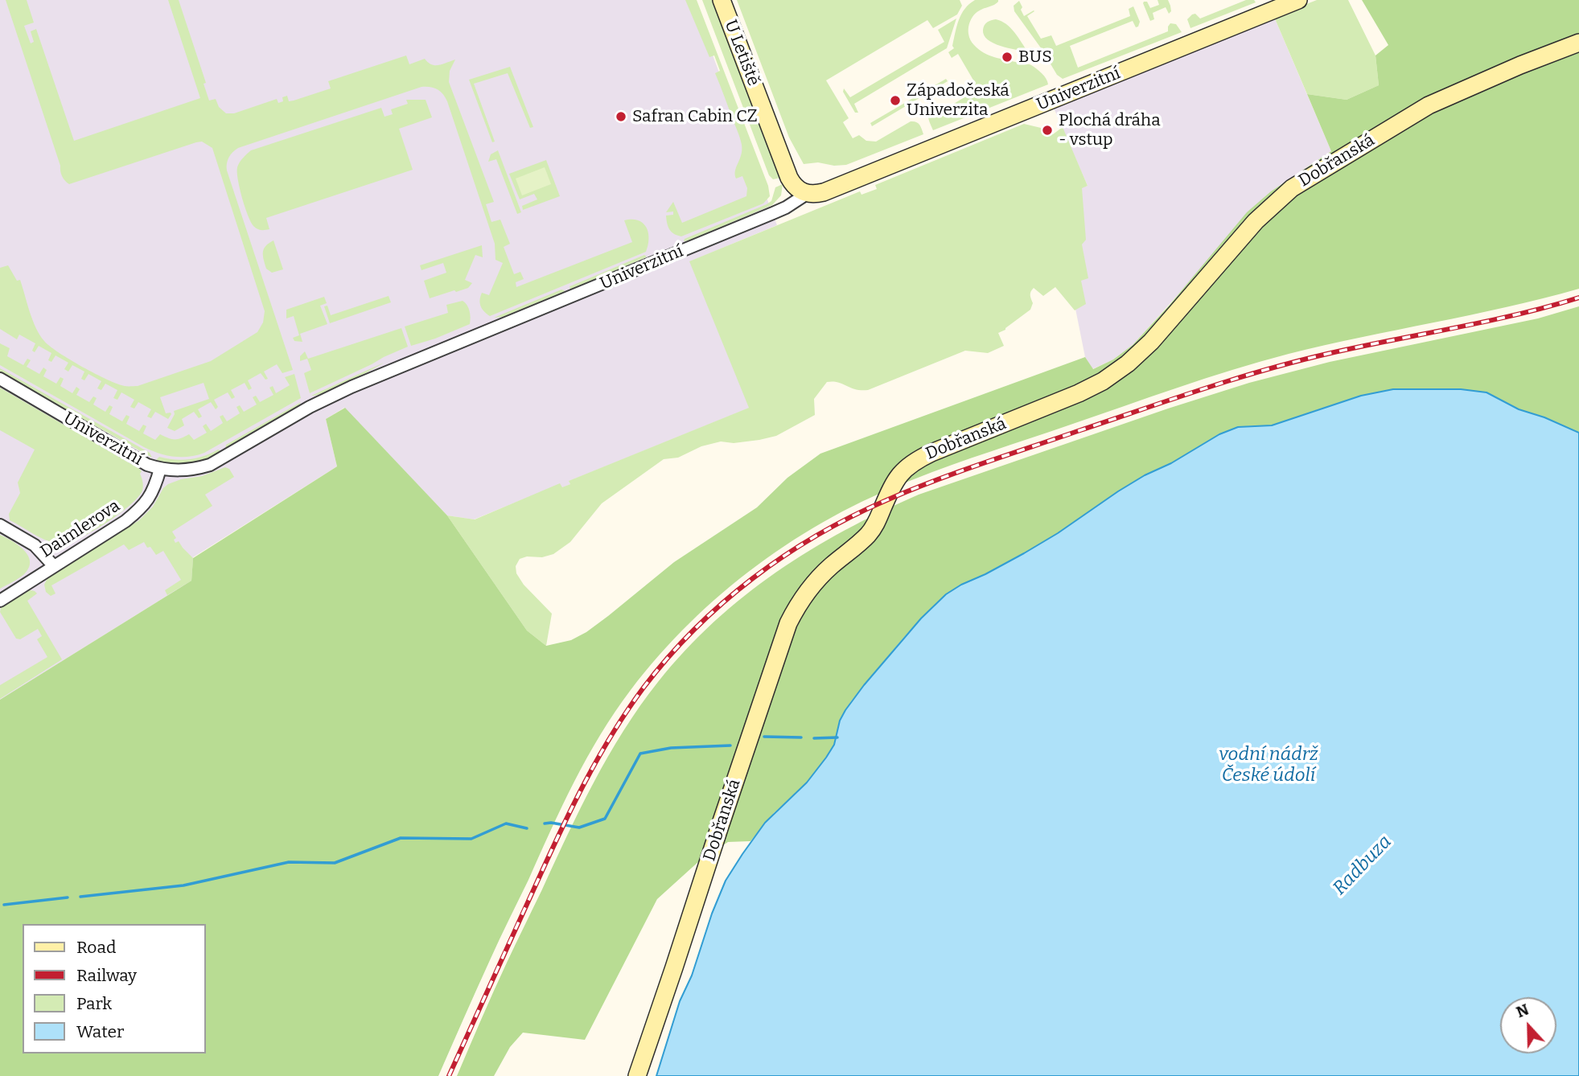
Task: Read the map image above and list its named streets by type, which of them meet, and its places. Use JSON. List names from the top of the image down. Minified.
{"streets":{"street":["U Letiště","Univerzitní","Dobřanská","Daimlerova"]},"crossings":[["U Letiště","Univerzitní"],["Univerzitní","Daimlerova"]],"water":["vodní nádrž České údolí","Radbuza"],"places":["BUS","Západočeská Univerzita","Safran Cabin CZ","Plochá dráha - vstup"],"legend":["Road","Railway","Park","Water"],"north":"top"}
